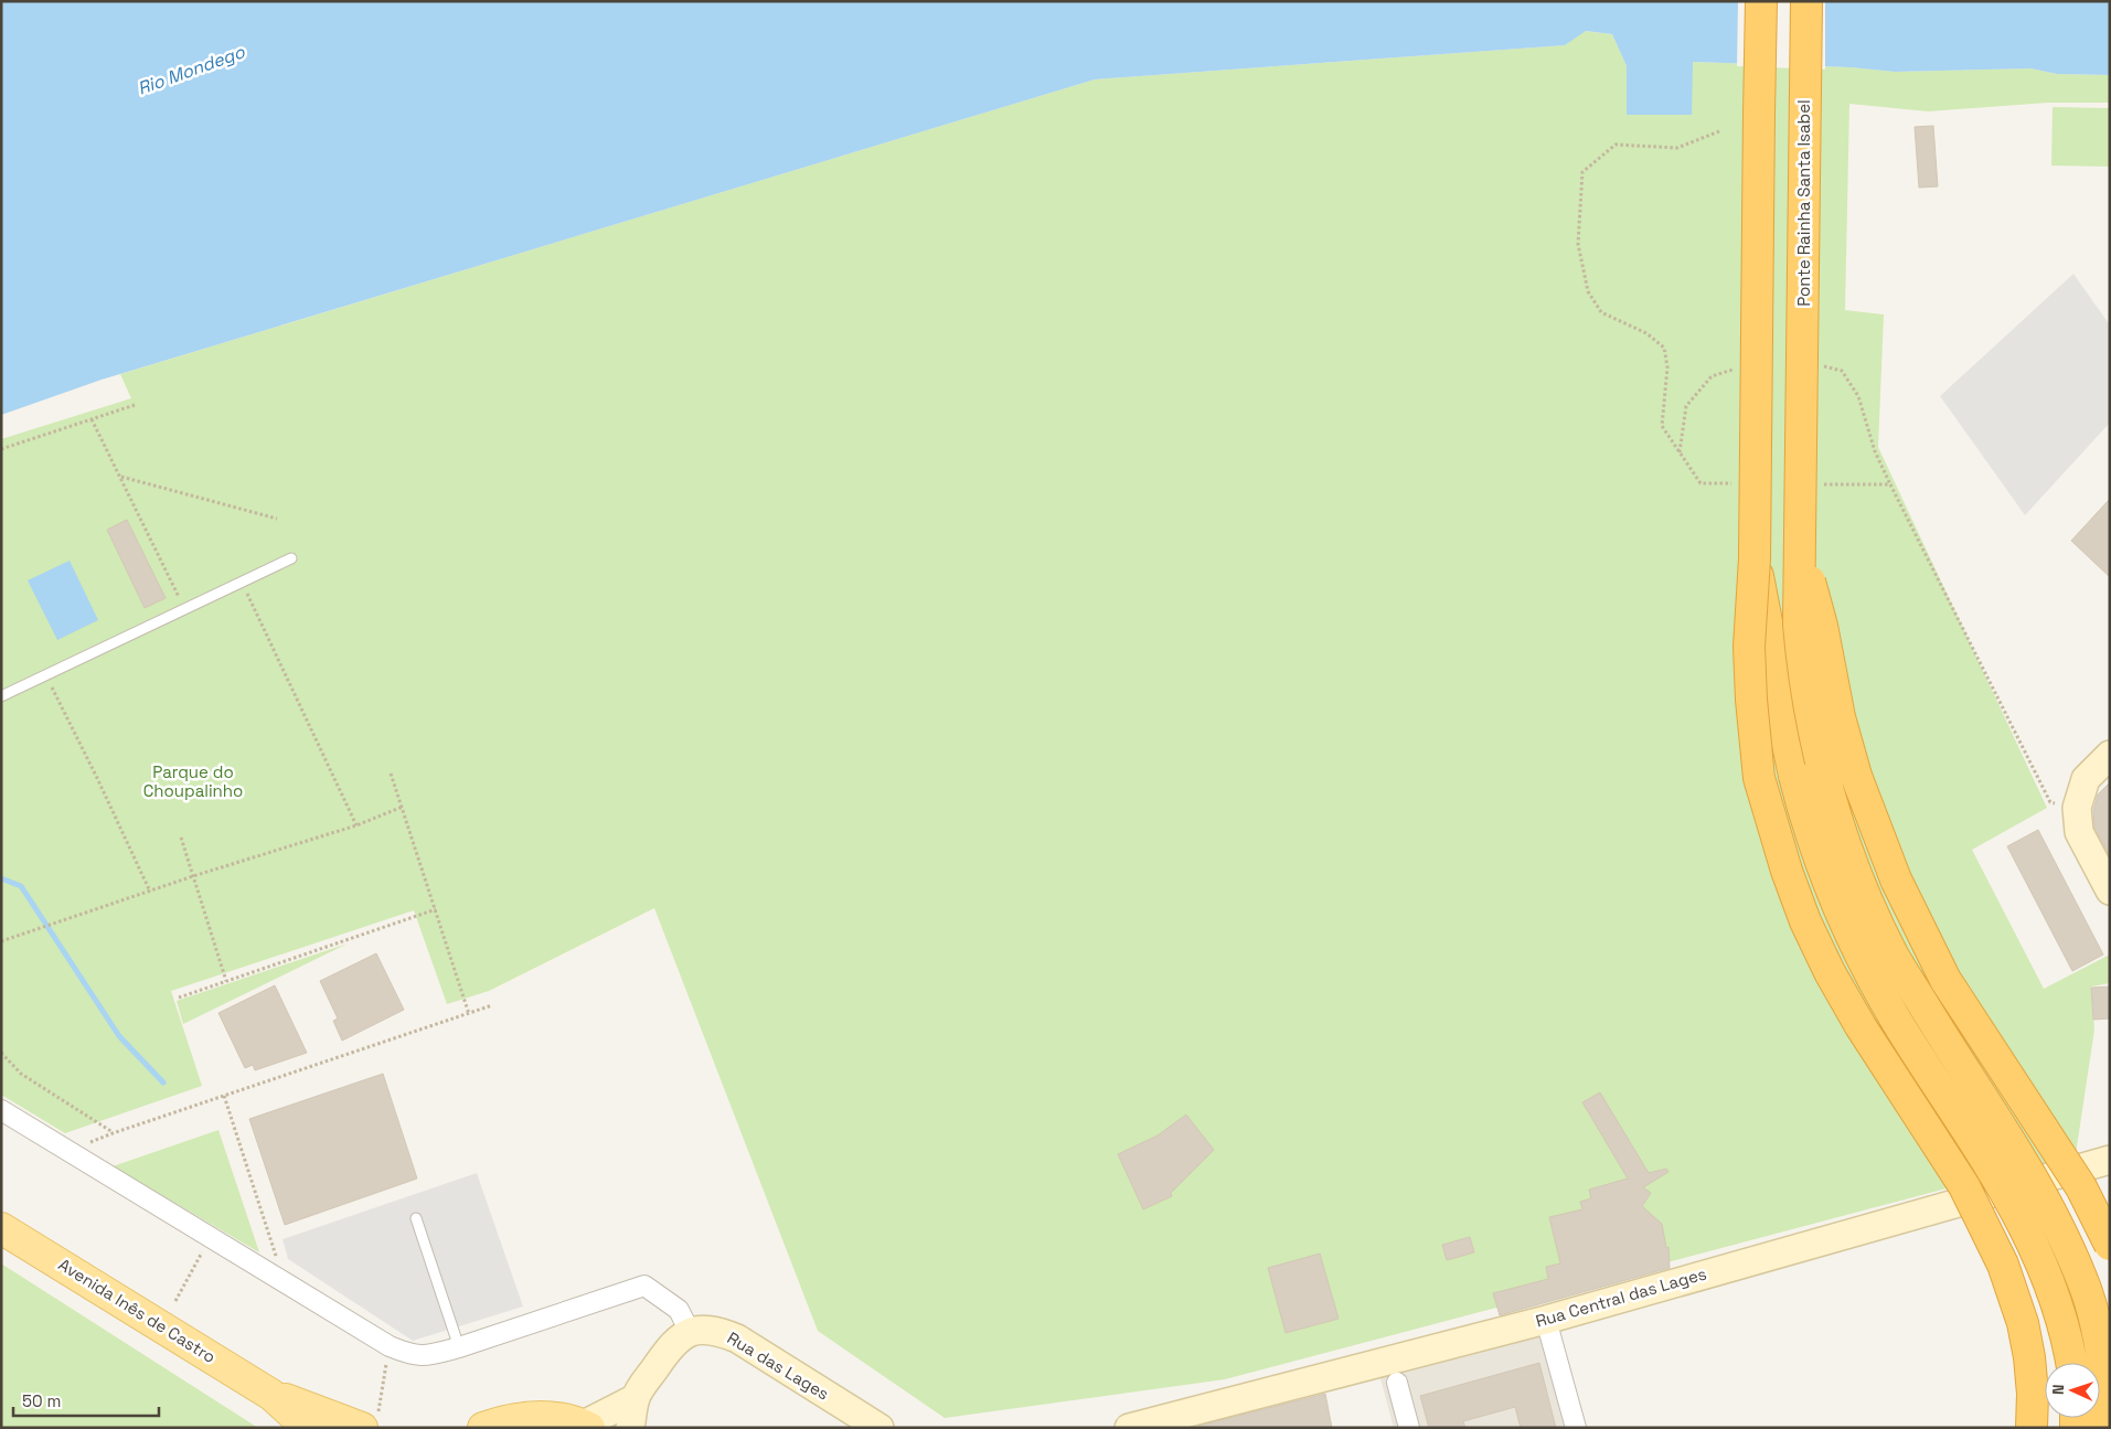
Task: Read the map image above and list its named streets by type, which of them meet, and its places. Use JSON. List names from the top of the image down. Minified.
{"streets":{"highway":["Ponte Rainha Santa Isabel"],"main road":["Rua Central das Lages","Avenida Inês de Castro","Rua das Lages"]},"water":["Rio Mondego"],"parks":["Parque do Choupalinho"],"scale_bar":"50 m","north":"left"}
